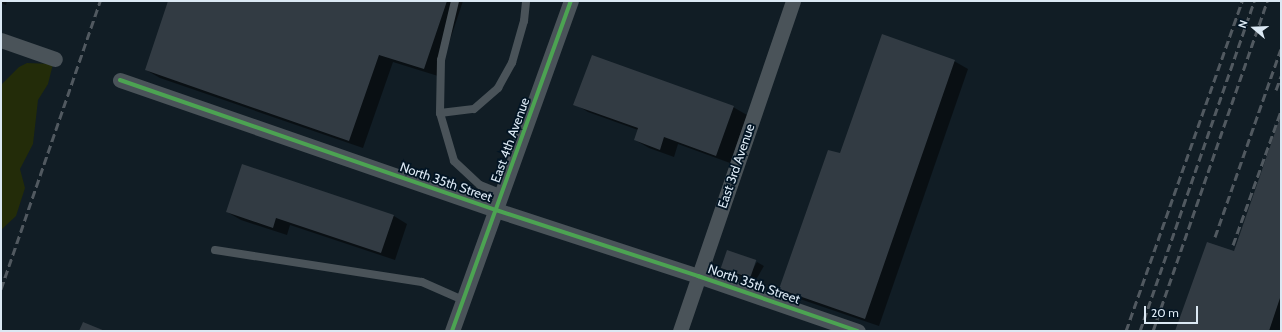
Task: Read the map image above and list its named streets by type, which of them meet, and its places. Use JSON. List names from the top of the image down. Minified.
{"streets":{"street":["East 4th Avenue","East 3rd Avenue","North 35th Street"]},"crossings":[["East 4th Avenue","North 35th Street"],["East 3rd Avenue","North 35th Street"]],"scale_bar":"20 m","north":"left"}
